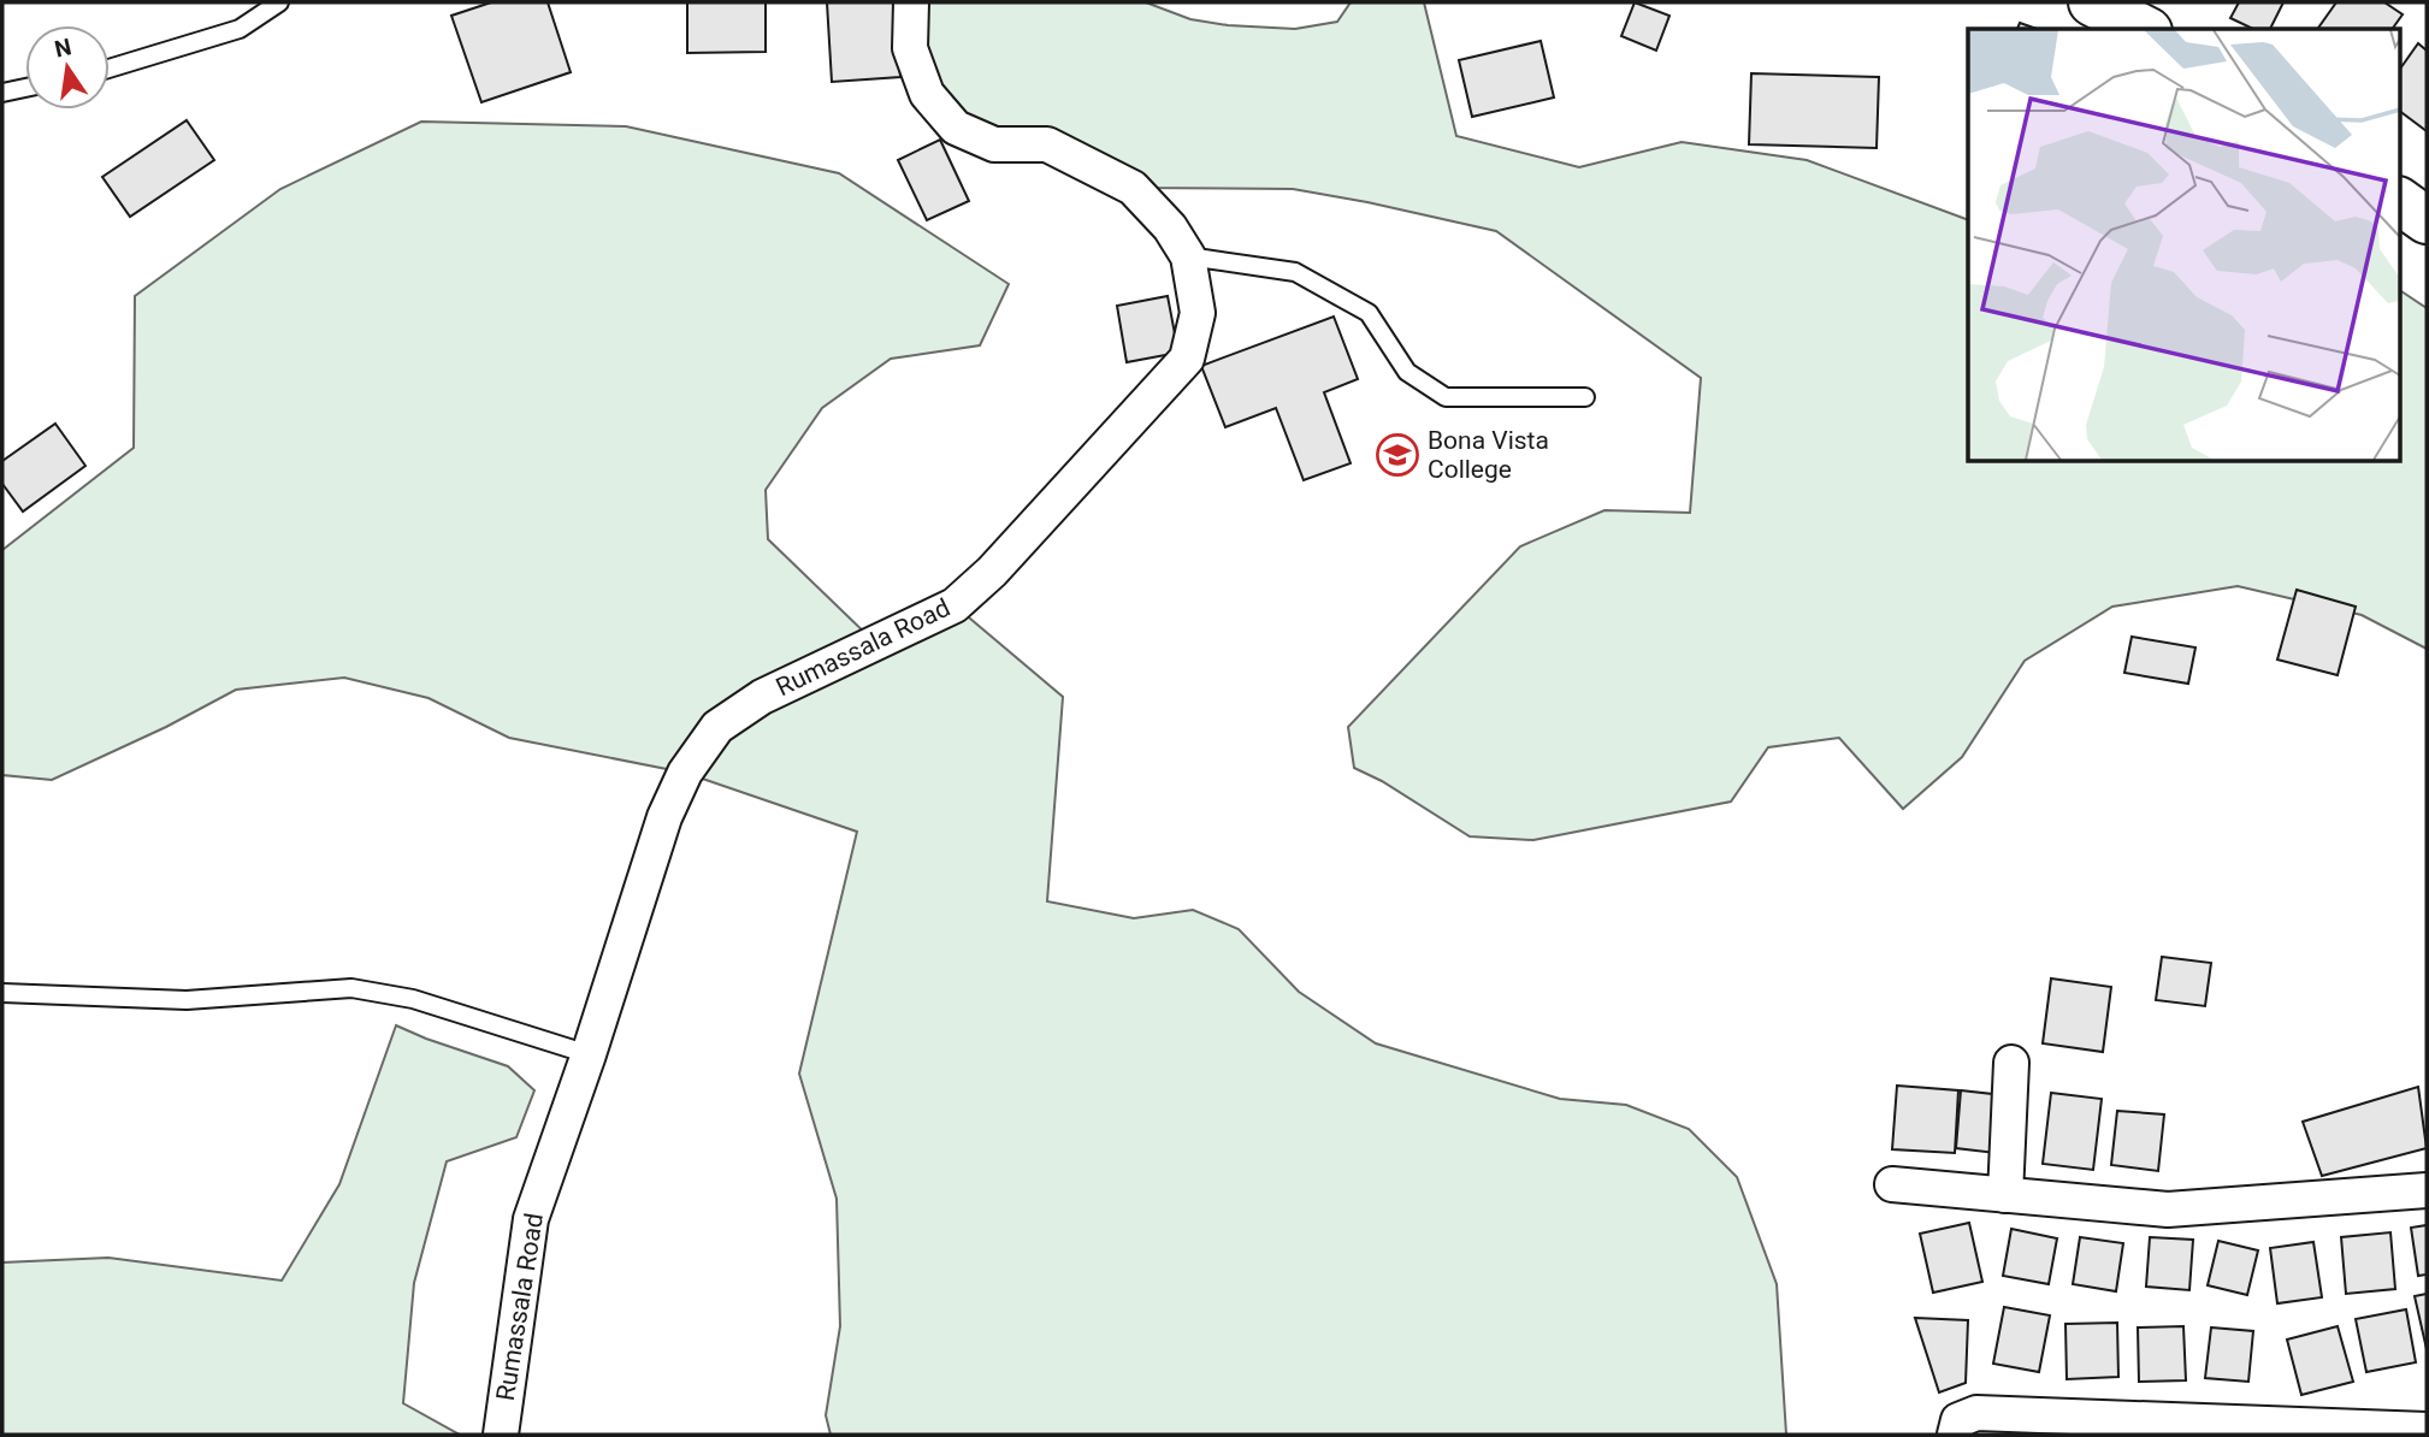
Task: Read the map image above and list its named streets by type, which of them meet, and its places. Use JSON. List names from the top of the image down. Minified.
{"streets":{"street":["Rumassala Road"]},"places":{"school or university":["Bona Vista College"]},"north":"top"}
